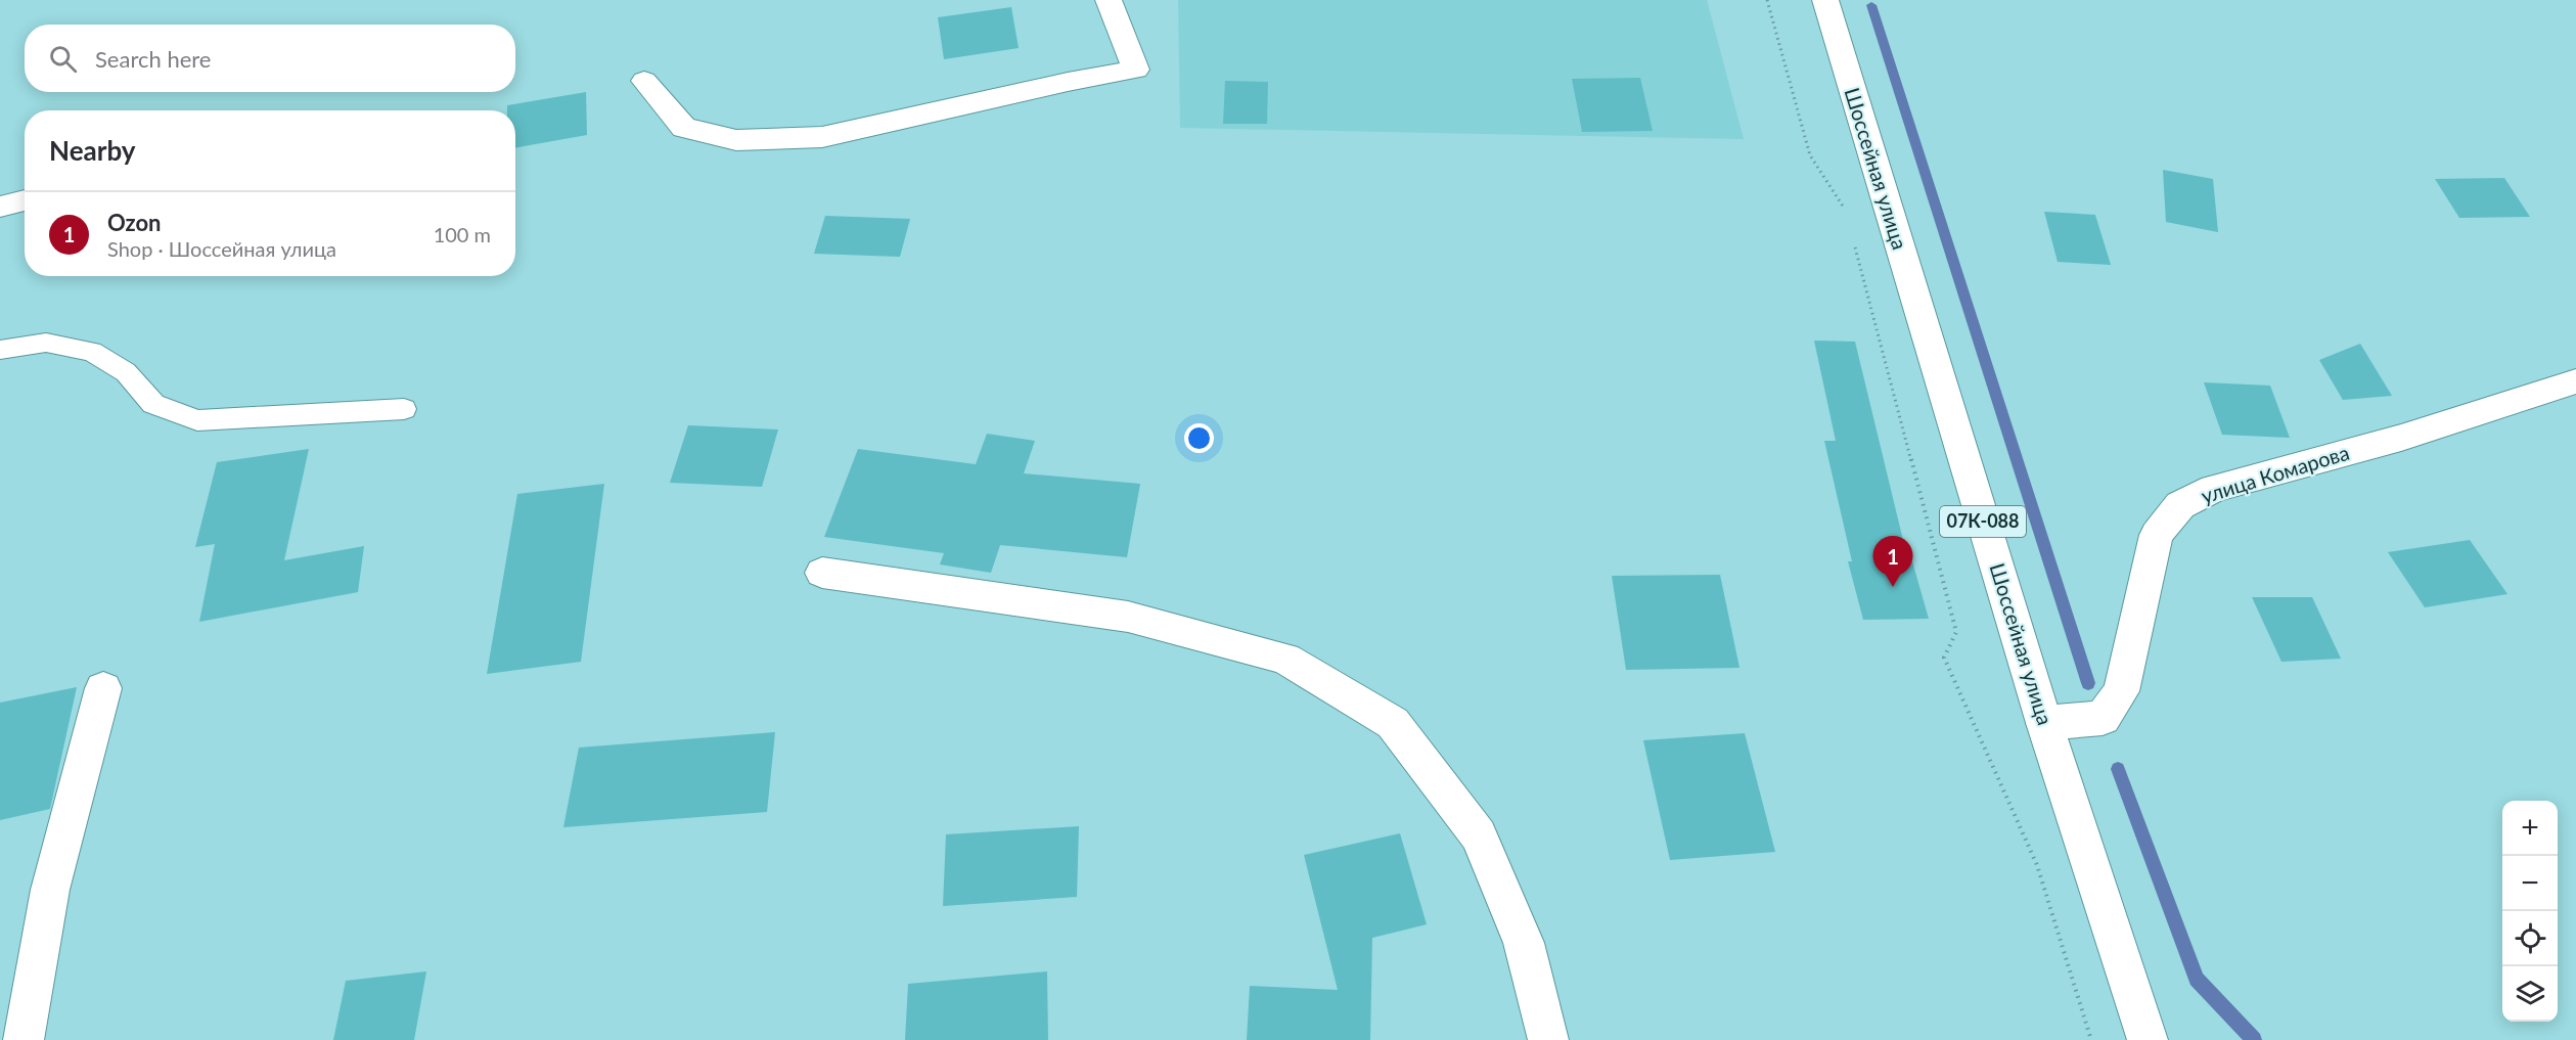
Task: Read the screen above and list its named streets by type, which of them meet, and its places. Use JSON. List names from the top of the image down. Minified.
{"streets":{"street":["Шоссейная улица","улица Комарова","07К-088"]},"crossings":[["Шоссейная улица","улица Комарова"]],"page":{"search":"Search here","heading":"Nearby","list":[{"mark":"1","name":"Ozon","note":"Shop · Шоссейная улица","value":"100 m"}],"pins":"1","map_buttons":["+","−"]}}
